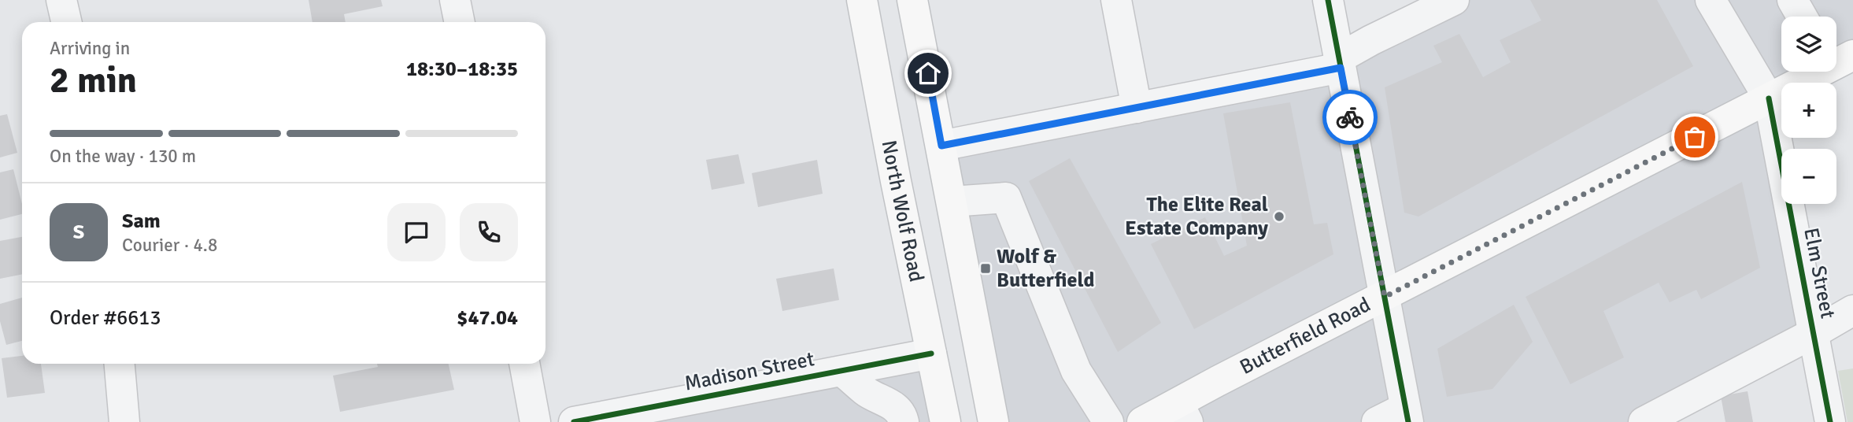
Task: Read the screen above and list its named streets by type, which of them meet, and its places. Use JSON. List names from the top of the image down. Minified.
{"streets":{"main road":["North Wolf Road","Butterfield Road"],"street":["Elm Street","Madison Street"]},"crossings":[["North Wolf Road","Madison Street"],["Elm Street","Butterfield Road"]],"places":{"other":["The Elite Real Estate Company"],"transit":["Wolf & Butterfield"]},"page":{"map_buttons":["+","−"],"heading":["2 min","Arriving in","18:30–18:35"],"panel":["Sam","Courier · 4.8","Order #6613","$47.04"],"bar":"On the way · 130 m","round":"S"}}
